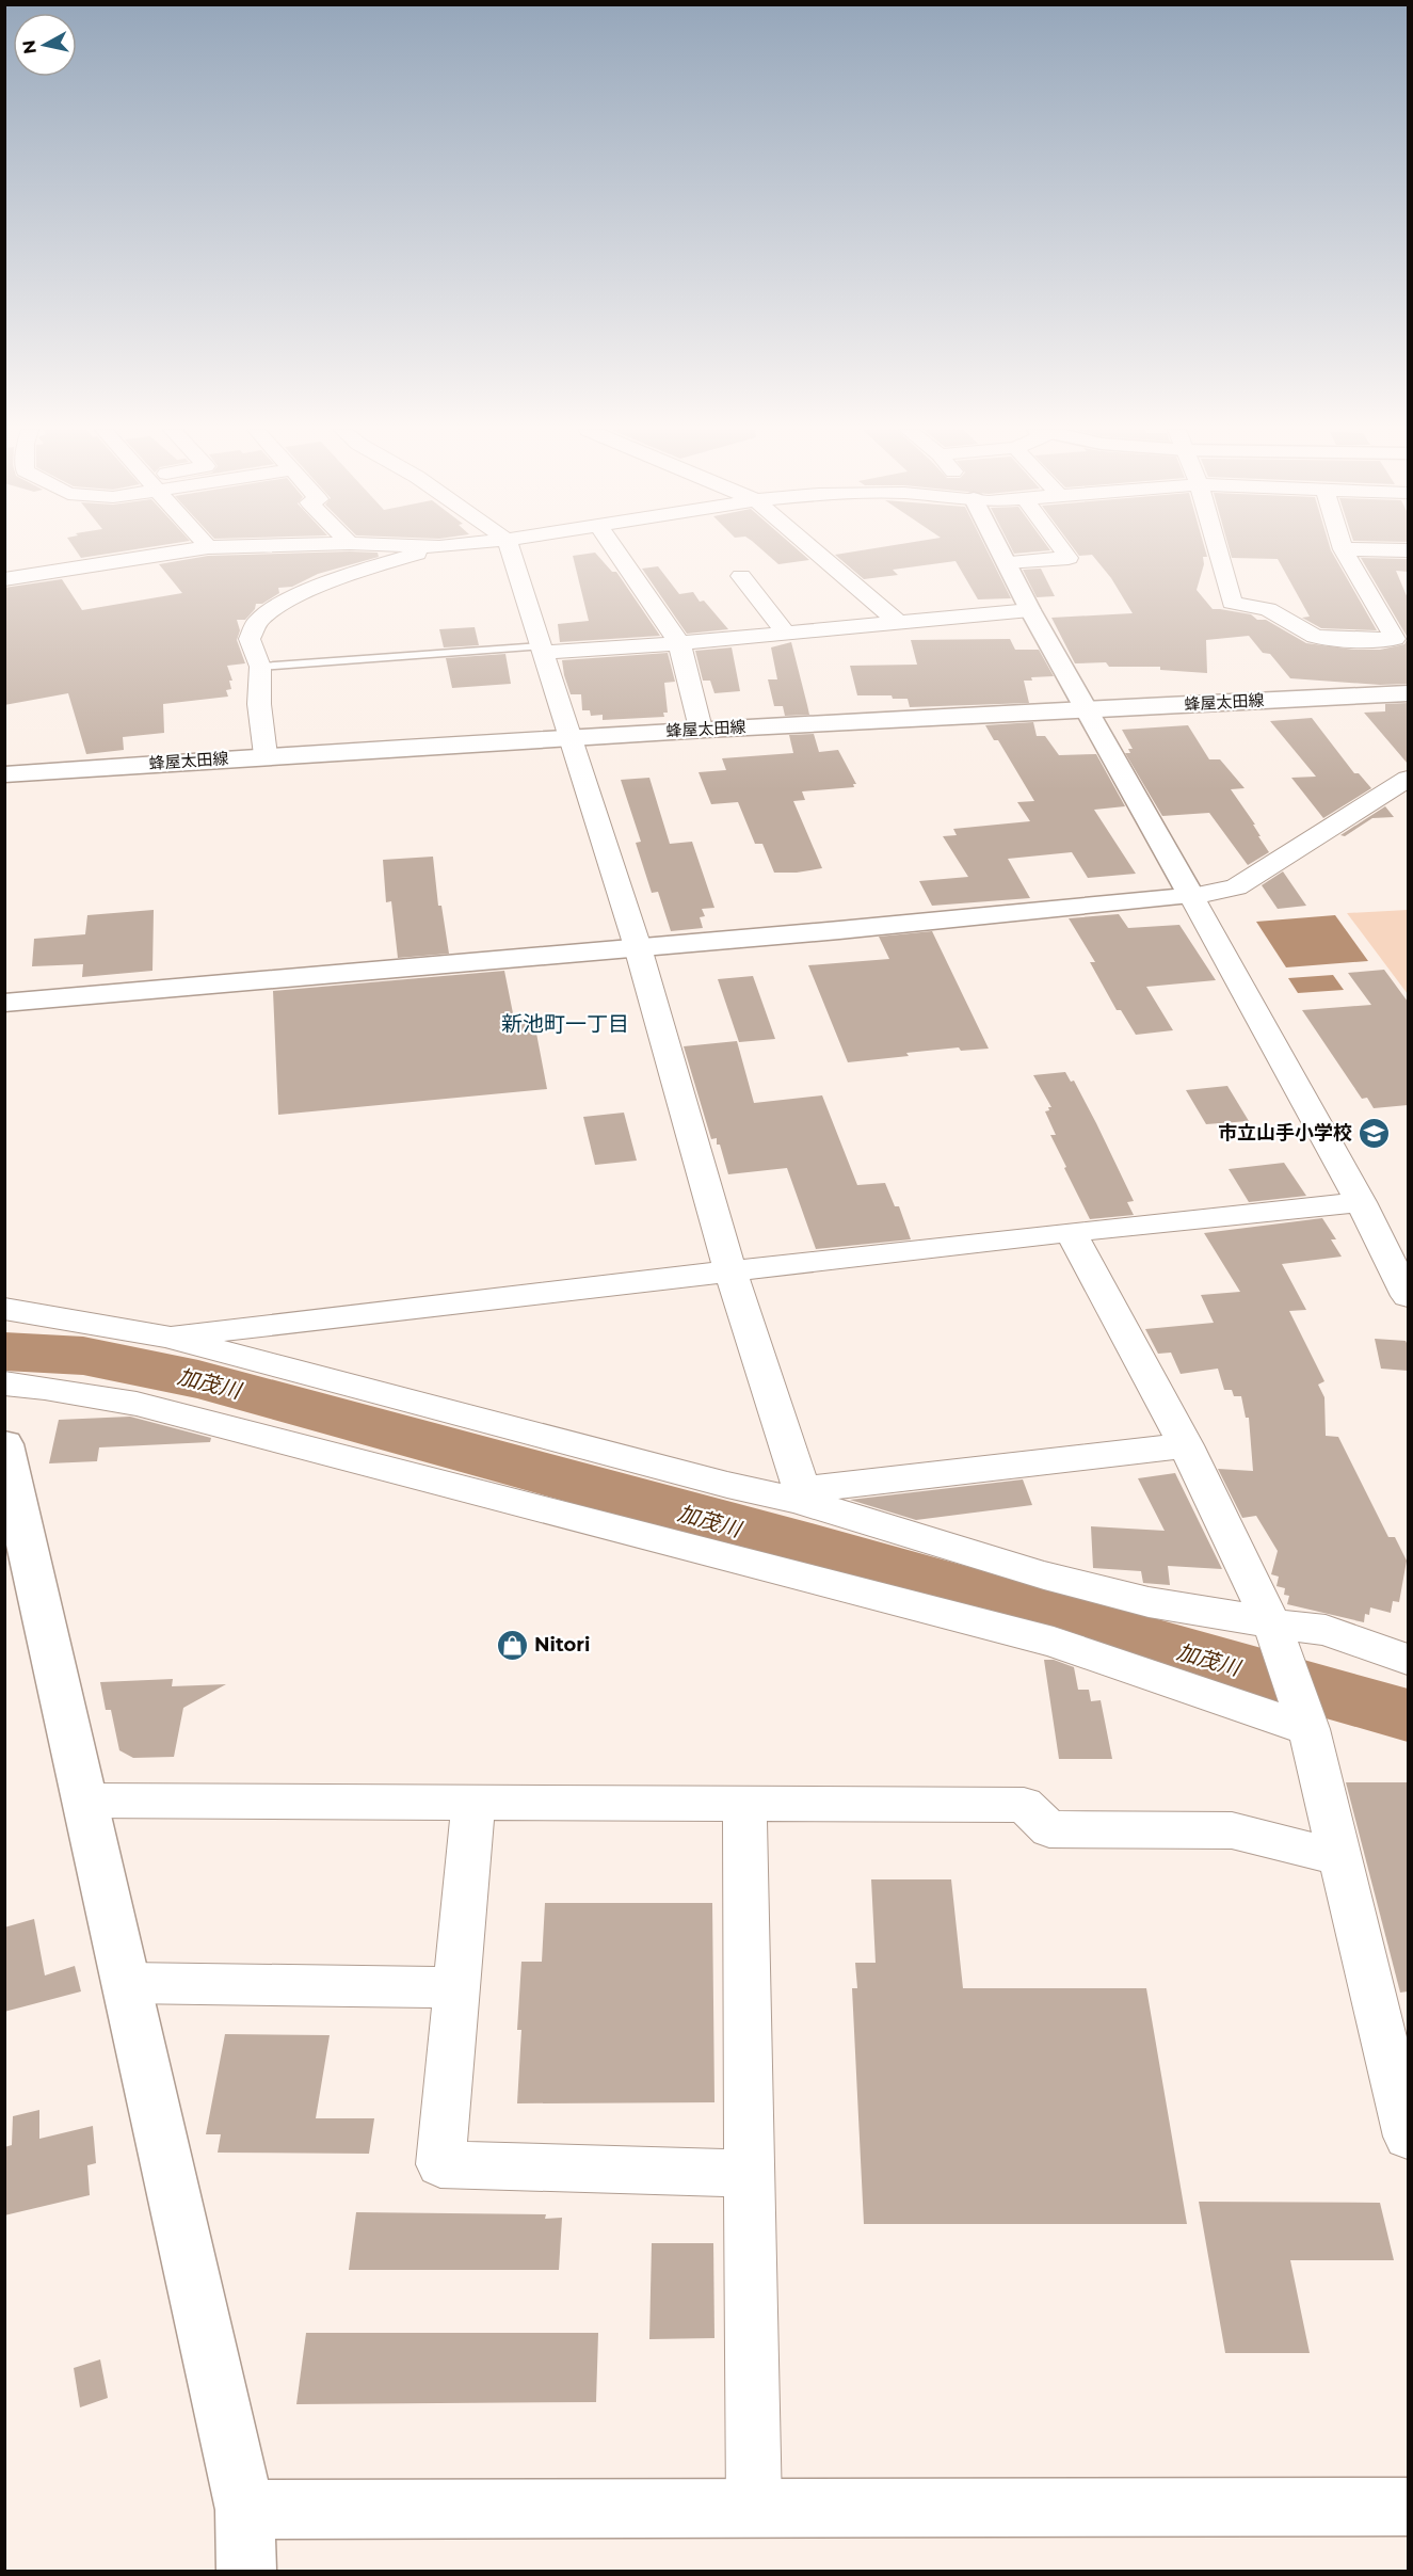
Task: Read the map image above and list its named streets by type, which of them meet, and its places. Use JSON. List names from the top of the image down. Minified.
{"streets":{"street":["蜂屋太田線"]},"districts":["新池町一丁目"],"water":["加茂川"],"places":{"school or university":["市立山手小学校"],"shop":["Nitori"]},"north":"left"}
